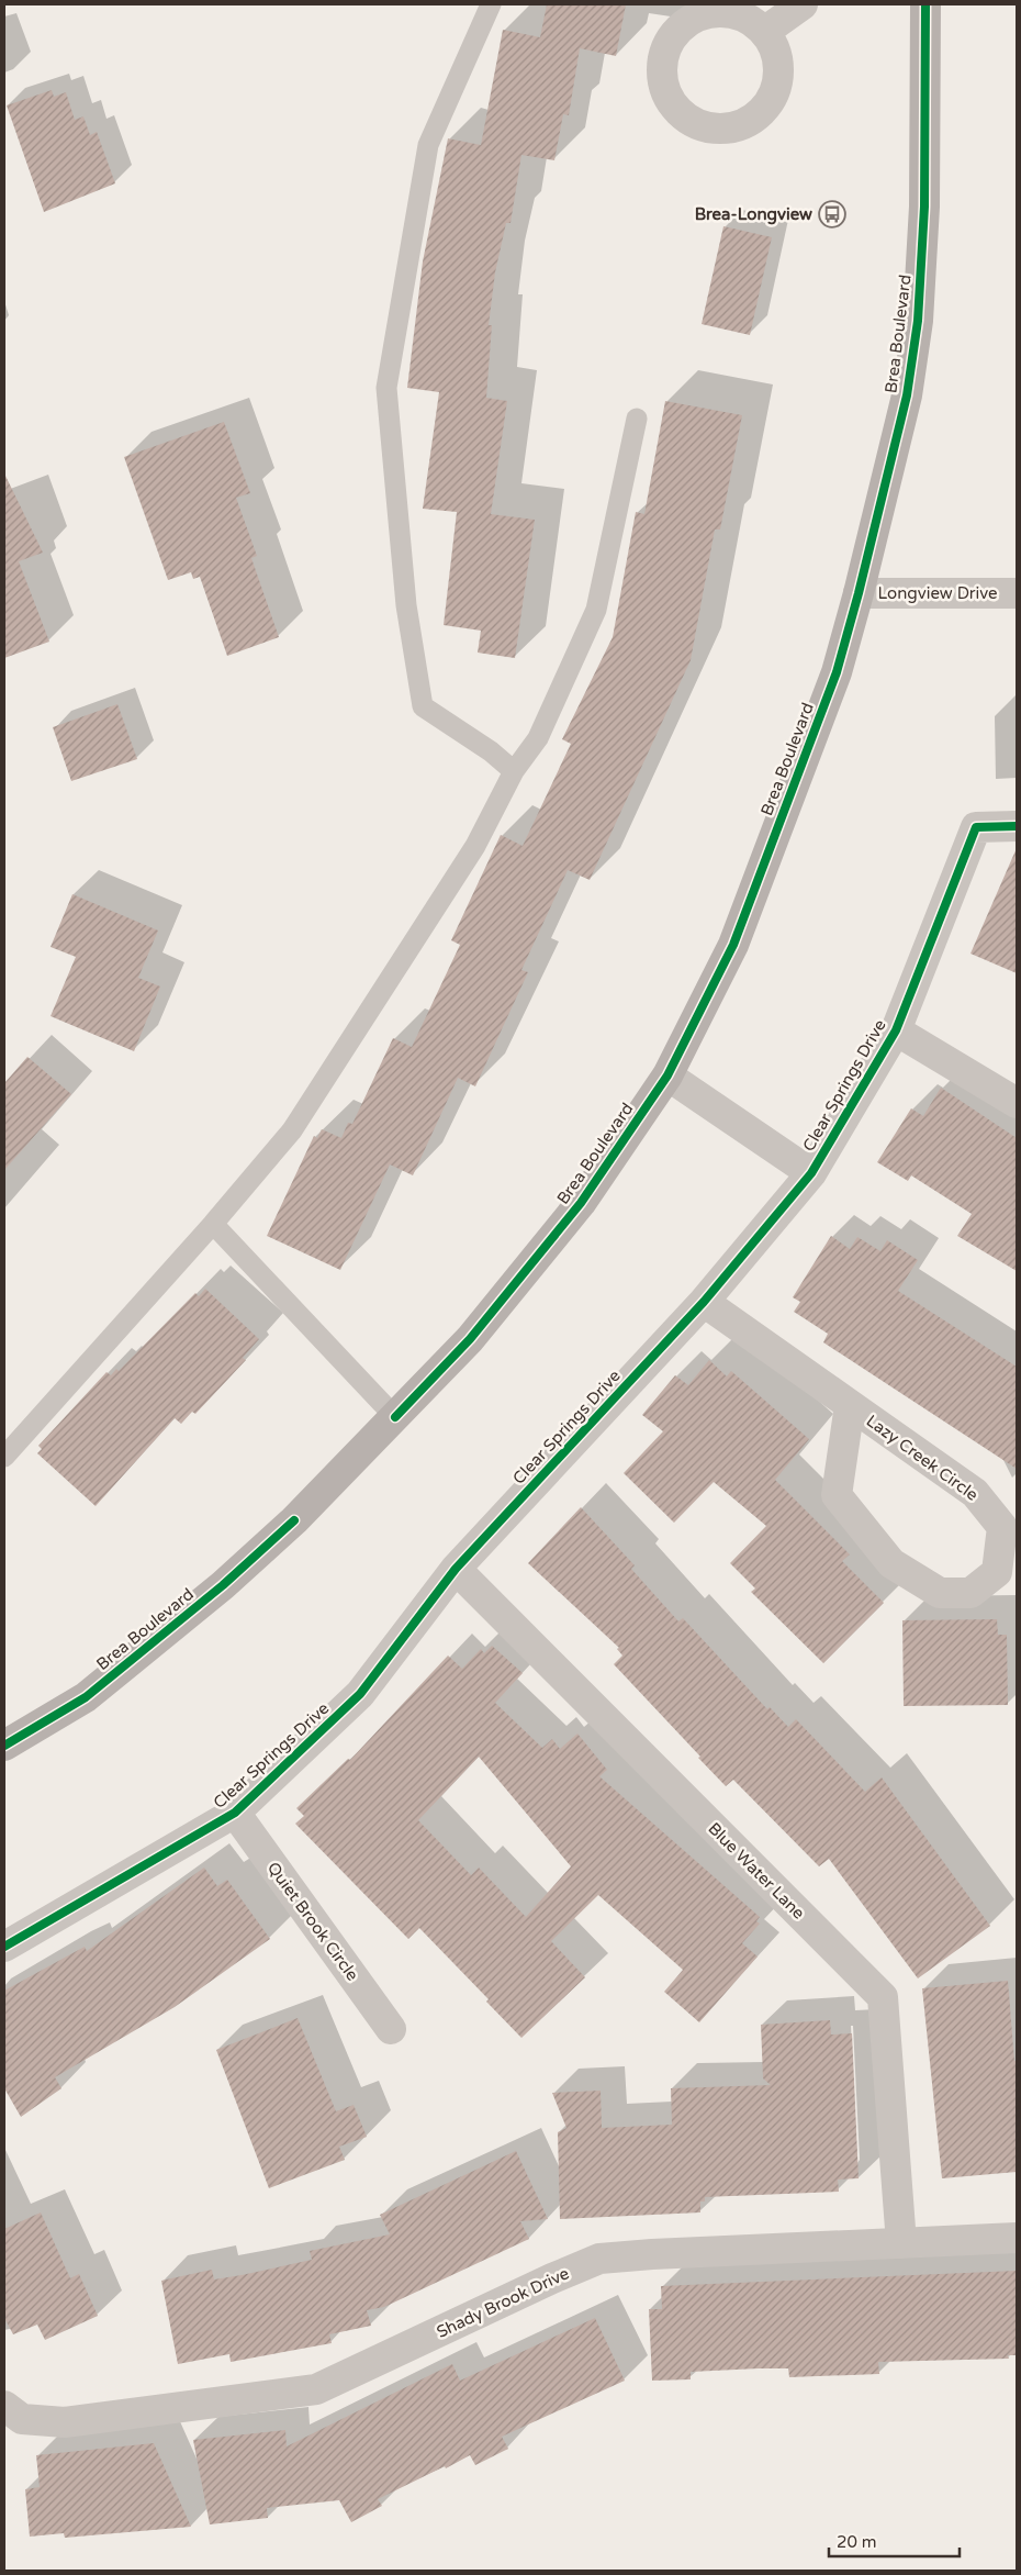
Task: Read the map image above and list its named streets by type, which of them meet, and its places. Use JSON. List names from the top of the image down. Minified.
{"streets":{"main road":["Brea Boulevard"],"street":["Longview Drive","Clear Springs Drive","Lazy Creek Circle","Blue Water Lane","Quiet Brook Circle","Shady Brook Drive"]},"crossings":[["Brea Boulevard","Longview Drive"],["Clear Springs Drive","Lazy Creek Circle"],["Clear Springs Drive","Blue Water Lane"],["Clear Springs Drive","Quiet Brook Circle"],["Blue Water Lane","Shady Brook Drive"]],"places":{"bus stop":["Brea-Longview"]},"scale_bar":"20 m"}
